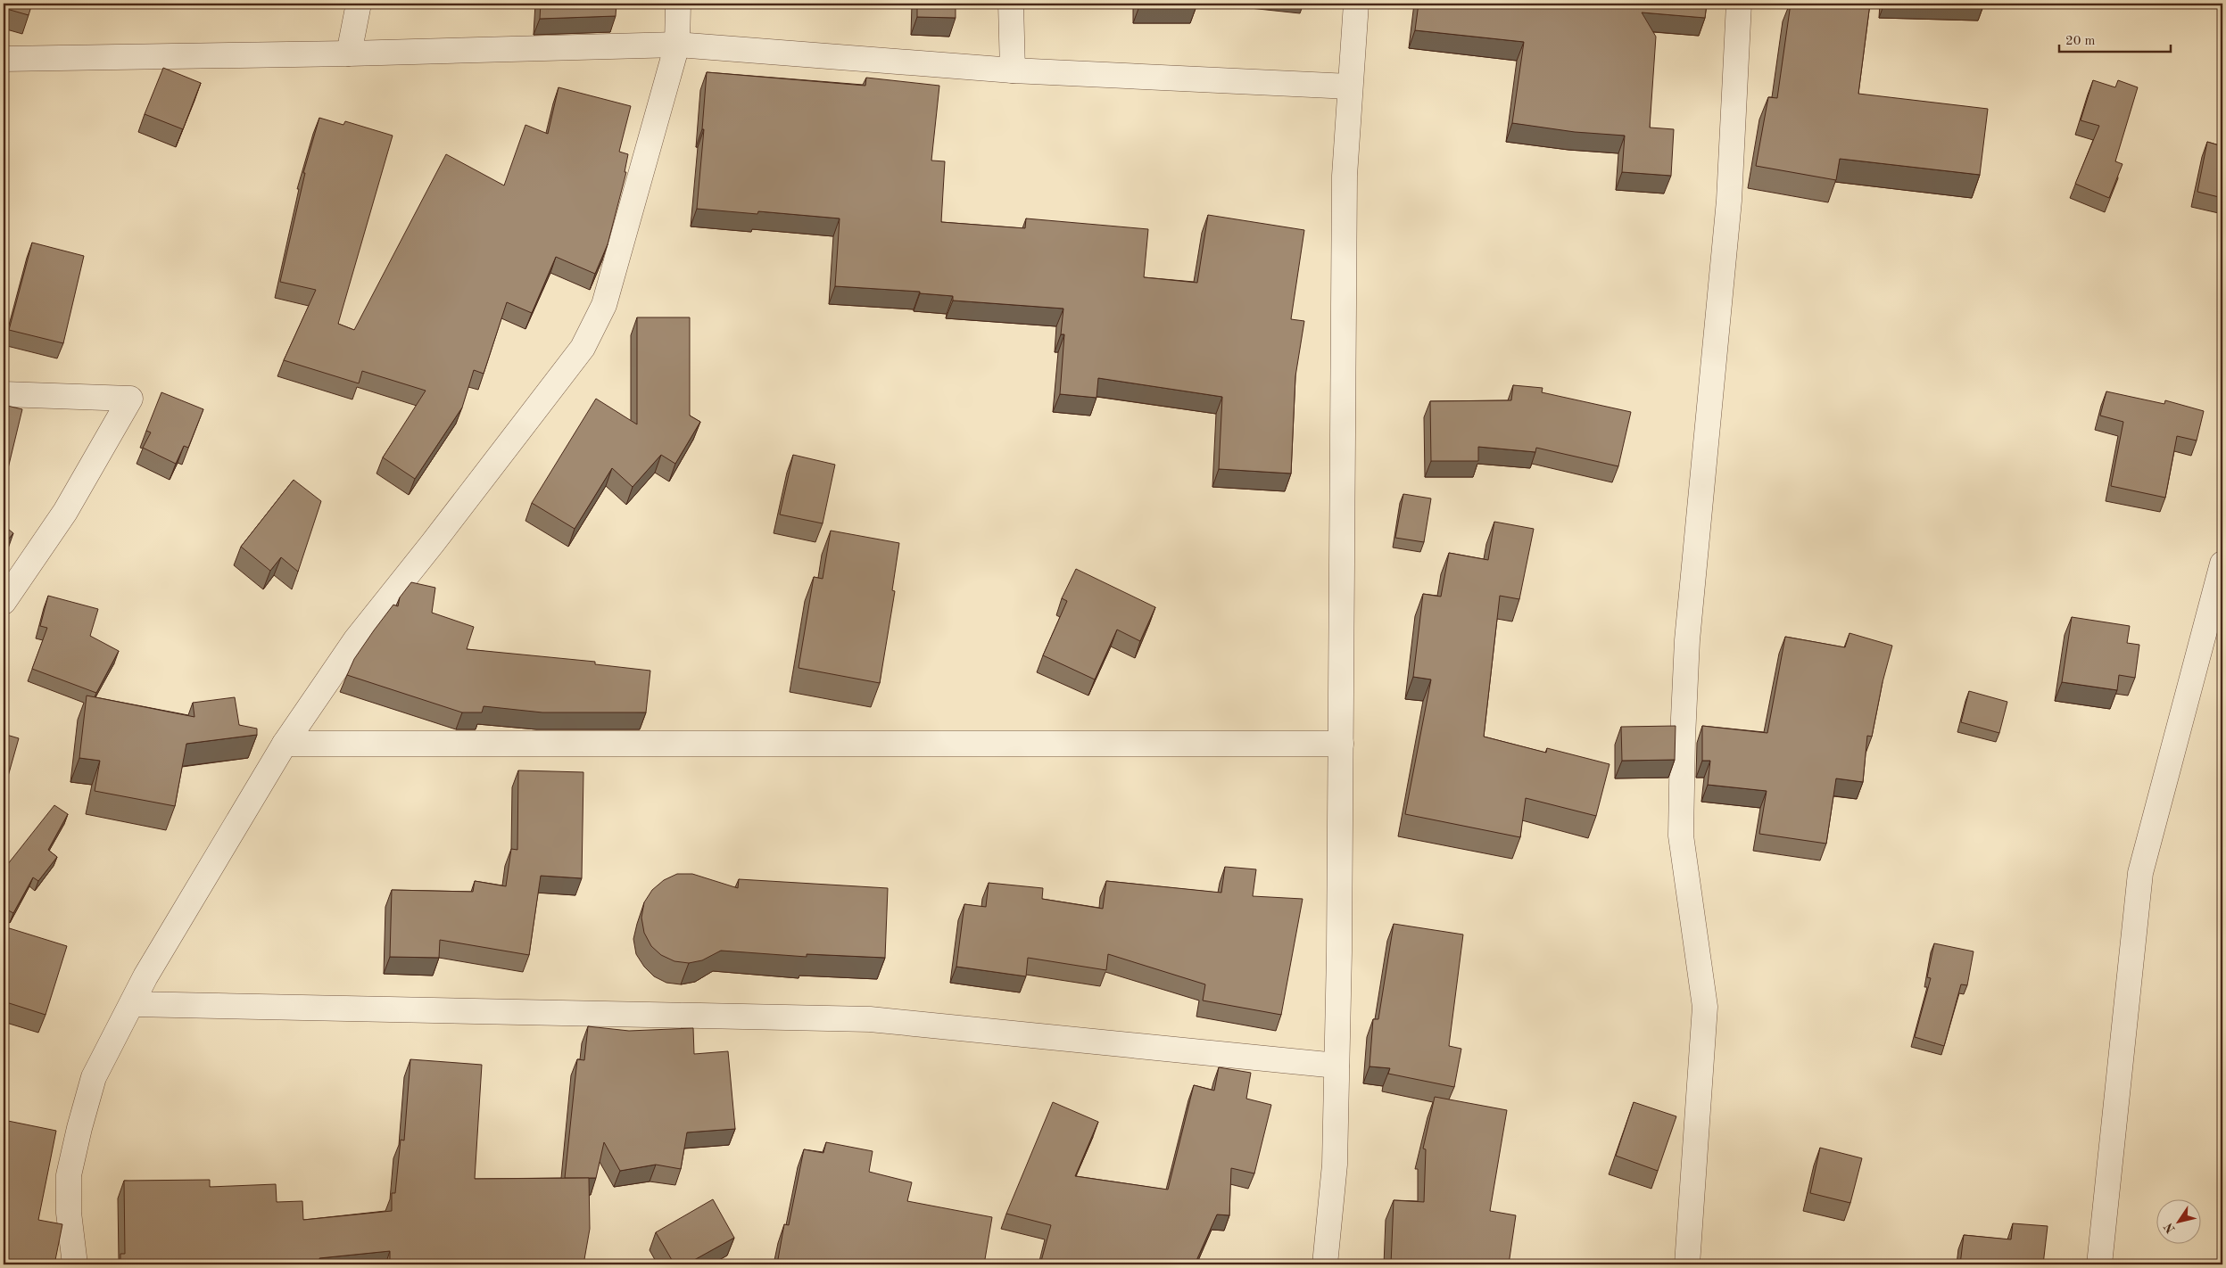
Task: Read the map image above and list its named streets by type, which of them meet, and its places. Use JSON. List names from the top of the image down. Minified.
{"scale_bar":"20 m","north":"bottom left"}
